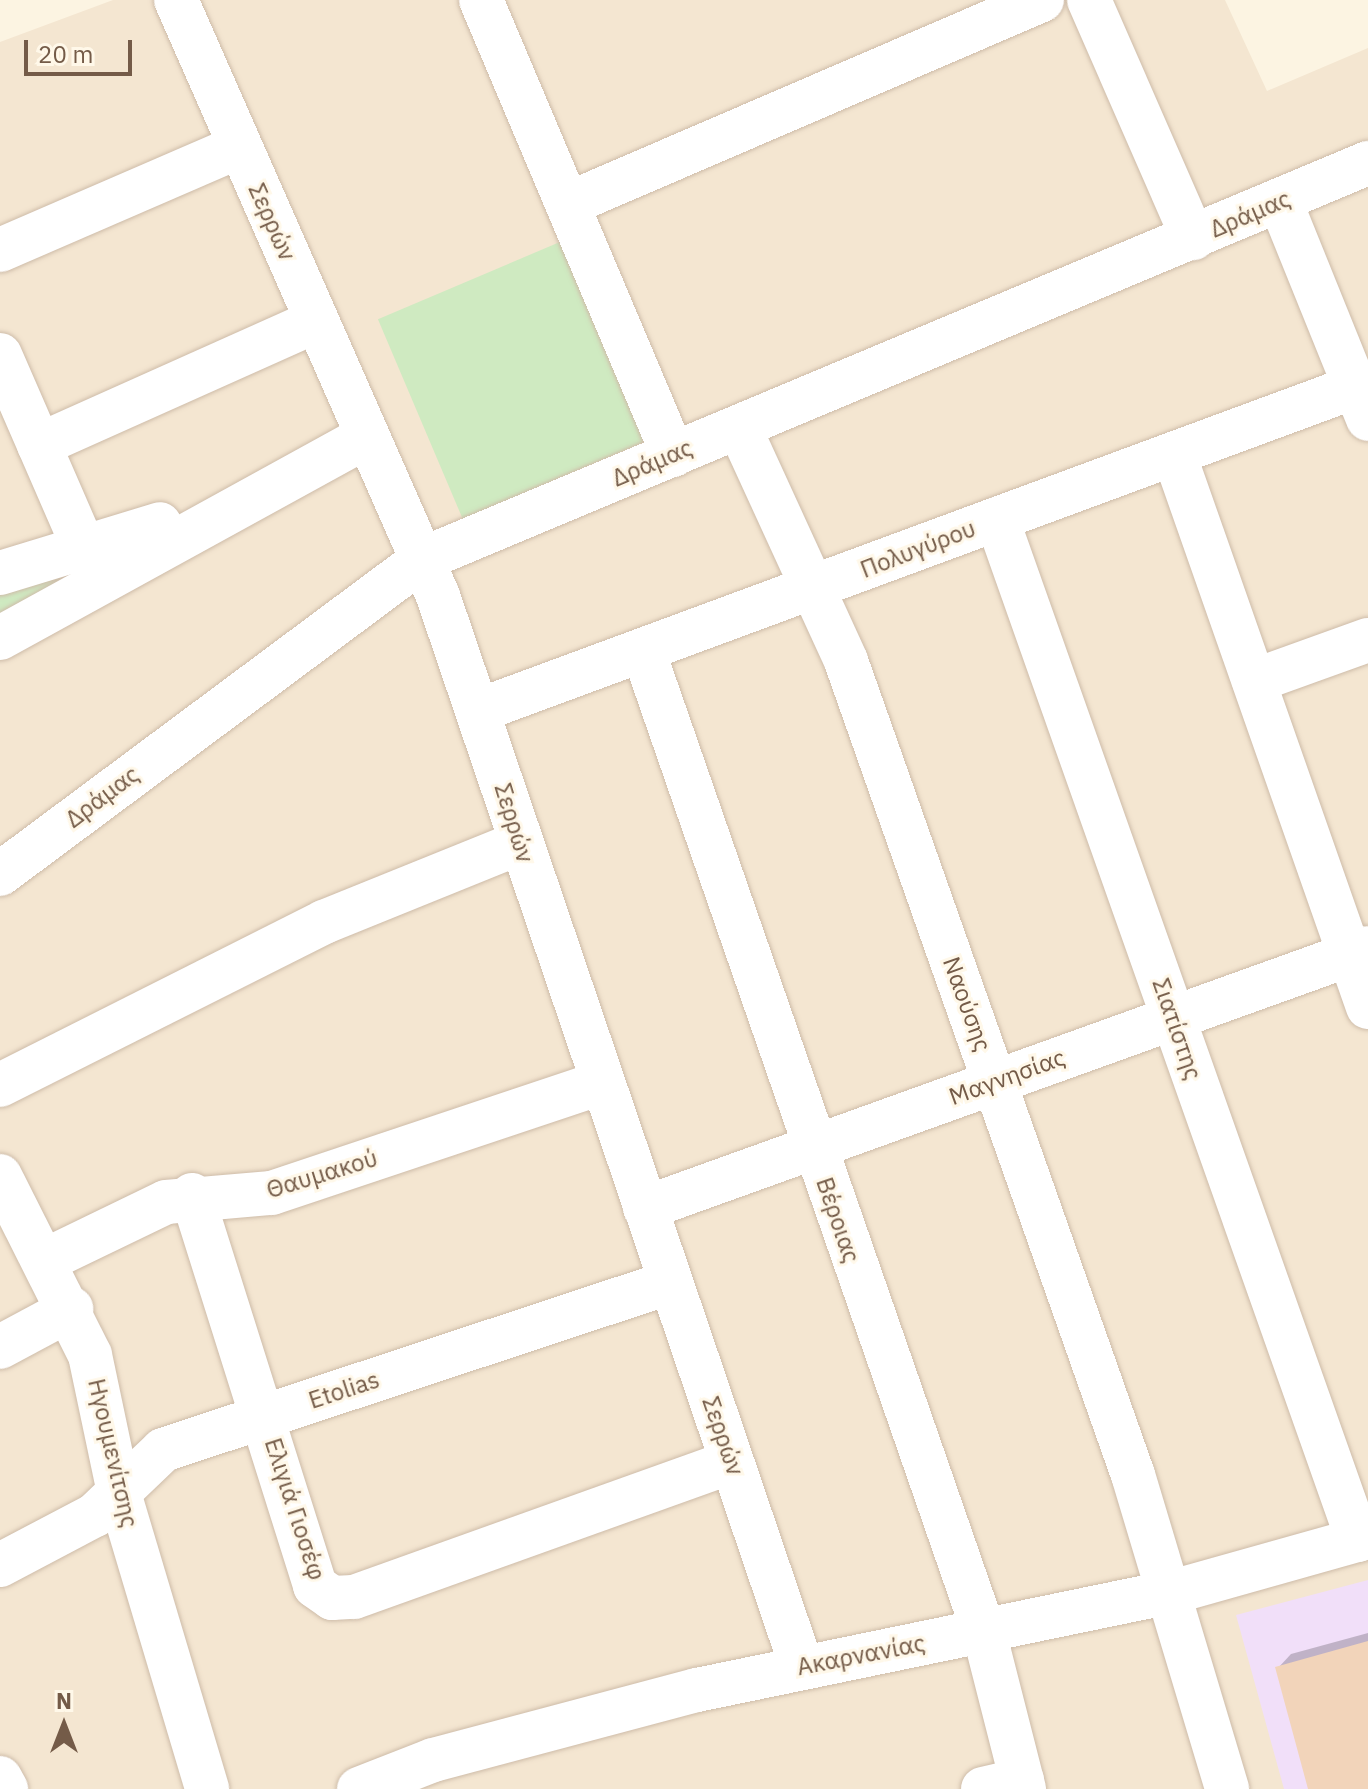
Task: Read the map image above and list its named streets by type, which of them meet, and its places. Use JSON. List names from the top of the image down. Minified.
{"streets":{"street":["Δράμας","Σερρών","Πολυγύρου","Ναούσης","Σιατίστης","Μαγνησίας","Θαυμακού","Βέροιας","Etolias","Ηγουμενίτσης","Ελιγιά Γιοσέφ","Ακαρνανίας"]},"crossings":[["Δράμας","Σερρών"],["Δράμας","Ναούσης"],["Σερρών","Πολυγύρου"],["Σερρών","Μαγνησίας"],["Σερρών","Θαυμακού"],["Σερρών","Etolias"],["Σερρών","Ελιγιά Γιοσέφ"],["Σερρών","Ακαρνανίας"],["Πολυγύρου","Ναούσης"],["Πολυγύρου","Σιατίστης"],["Πολυγύρου","Βέροιας"],["Ναούσης","Μαγνησίας"],["Ναούσης","Ακαρνανίας"],["Σιατίστης","Μαγνησίας"],["Σιατίστης","Ακαρνανίας"],["Μαγνησίας","Βέροιας"],["Θαυμακού","Ηγουμενίτσης"],["Θαυμακού","Ελιγιά Γιοσέφ"],["Βέροιας","Ακαρνανίας"],["Etolias","Ηγουμενίτσης"],["Etolias","Ελιγιά Γιοσέφ"]],"scale_bar":"20 m","north":"top"}
